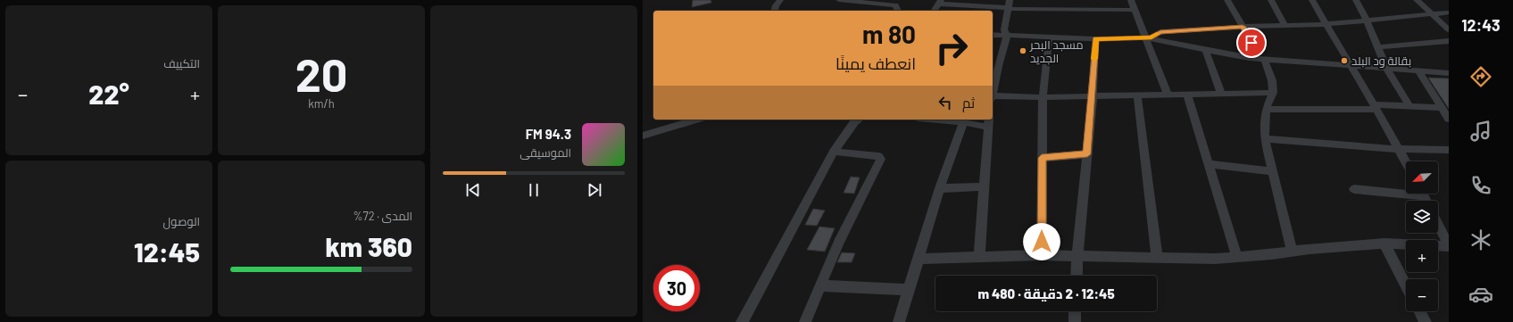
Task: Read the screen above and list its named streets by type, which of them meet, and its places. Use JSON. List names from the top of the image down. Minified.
{"places":["مسجد البحر الجديد","بقالة ود البلد"],"north":"bottom left","page":{"tabs":"12:43","tile":[["20","km/h"],"التكييف",["المدى · 72%","360 km"],["الوصول","12:45"]],"turn":["80 m","انعطف يمينًا"],"heat":["−","22°","+"],"then":"ثم","song":["94.3 FM","الموسيقى"],"map_buttons":["+","−"],"limit":"30","trip":"12:45 · 2 دقيقة · 480 m"}}
